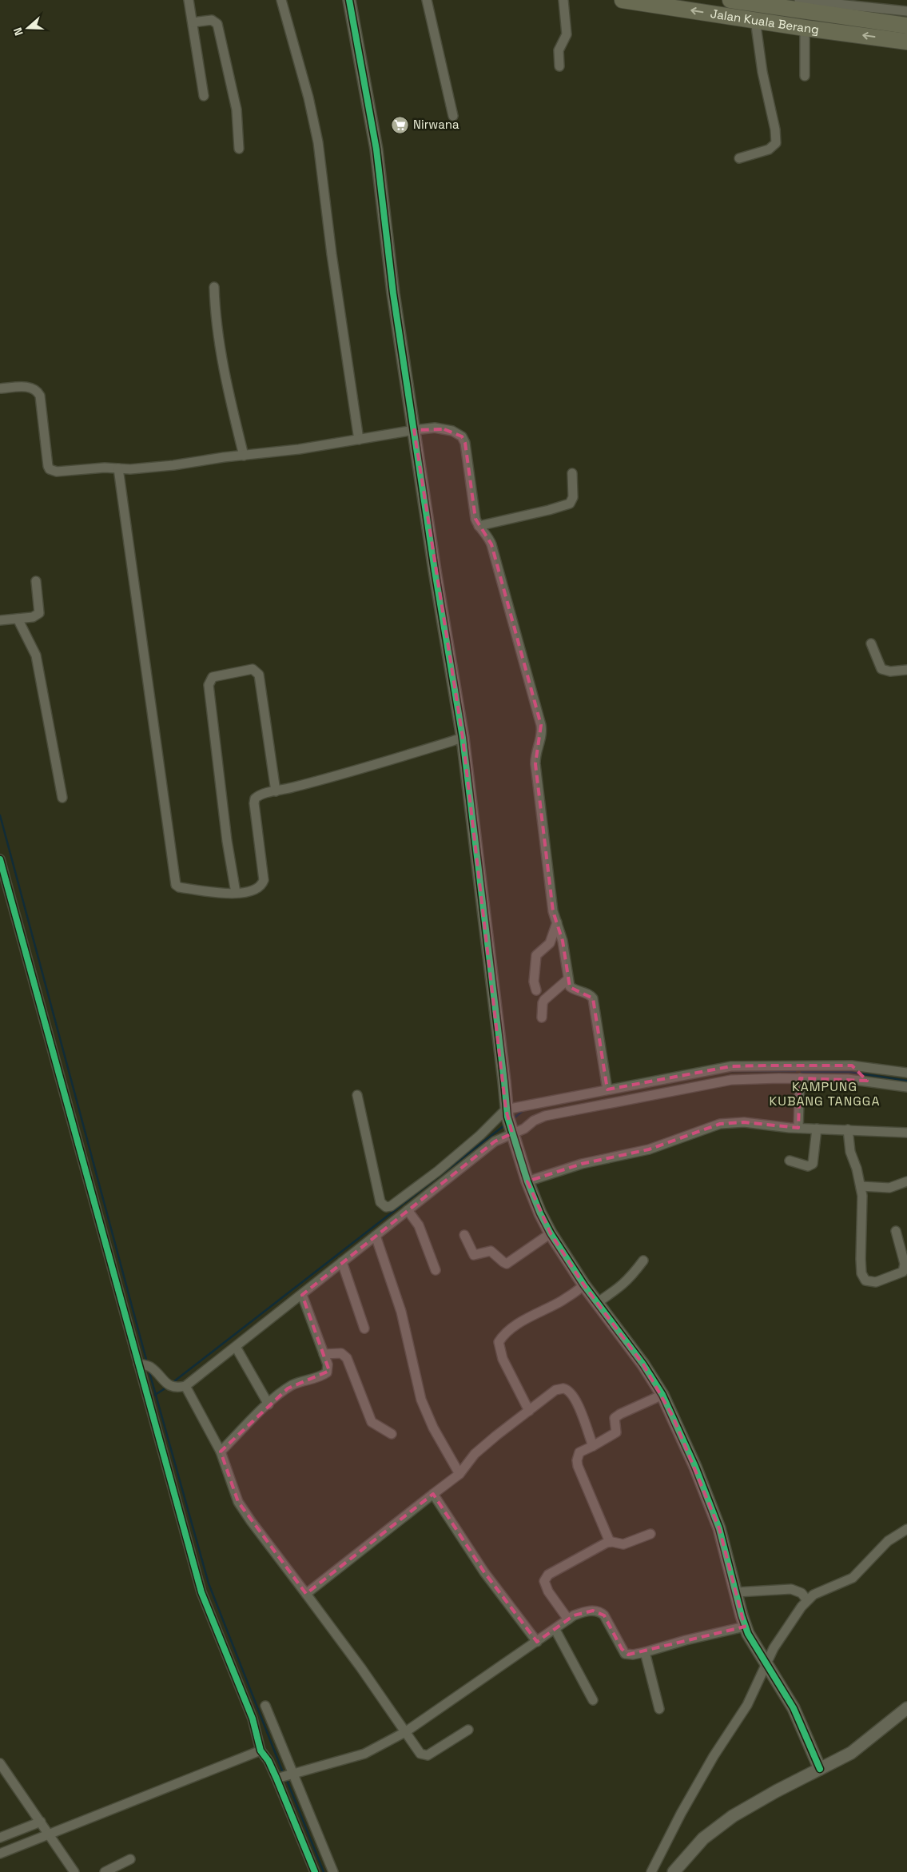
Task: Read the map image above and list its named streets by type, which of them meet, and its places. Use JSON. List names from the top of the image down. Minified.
{"streets":{"highway":["Jalan Kuala Berang"]},"districts":["KAMPUNG KUBANG TANGGA"],"places":{"supermarket":["Nirwana"]},"north":"left"}
